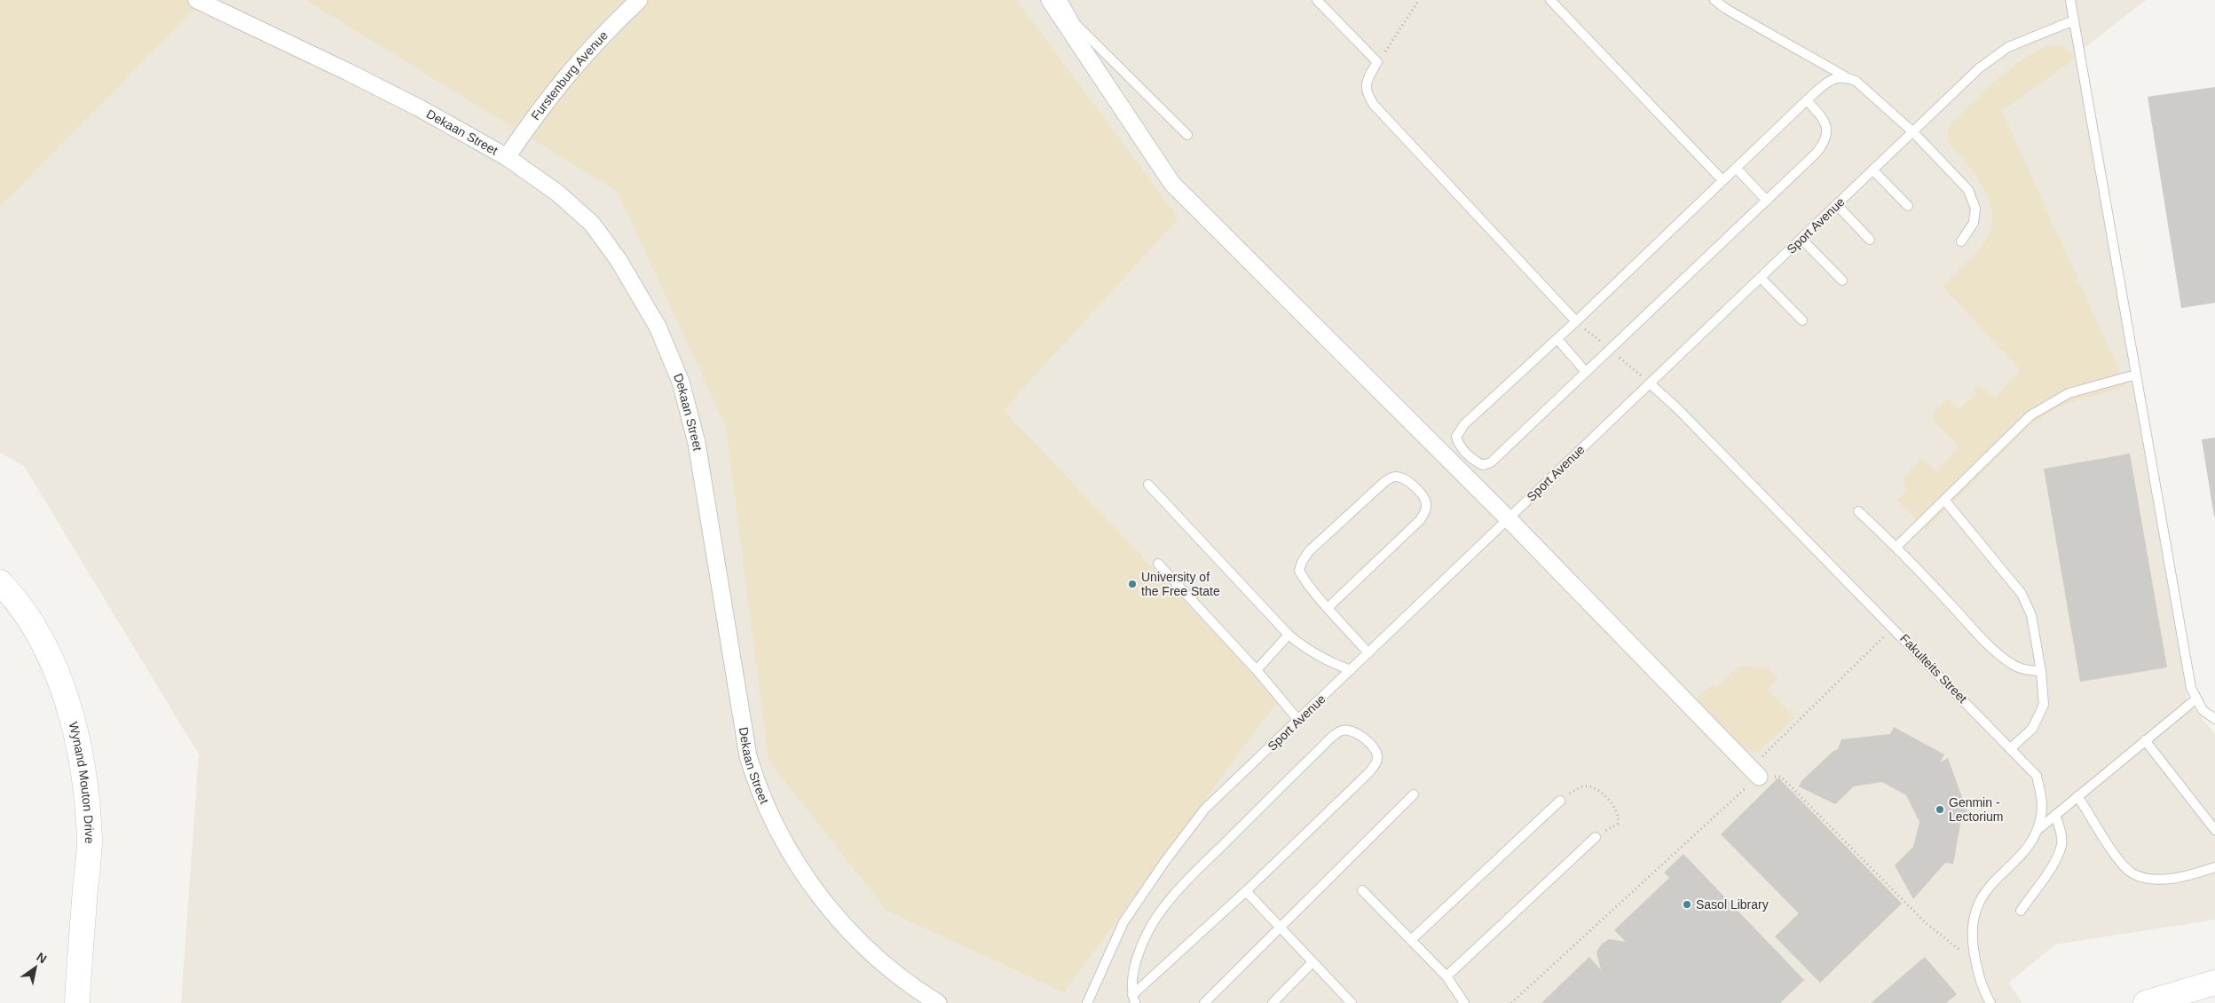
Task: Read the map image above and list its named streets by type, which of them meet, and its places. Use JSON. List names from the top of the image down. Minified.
{"streets":{"street":["Furstenburg Avenue","Dekaan Street","Wynand Mouton Drive"],"lane":["Sport Avenue","Fakulteits Street"]},"crossings":[["Furstenburg Avenue","Dekaan Street"],["Sport Avenue","Fakulteits Street"]],"places":["University of the Free State","Genmin - Lectorium","Sasol Library"],"north":"top right"}
